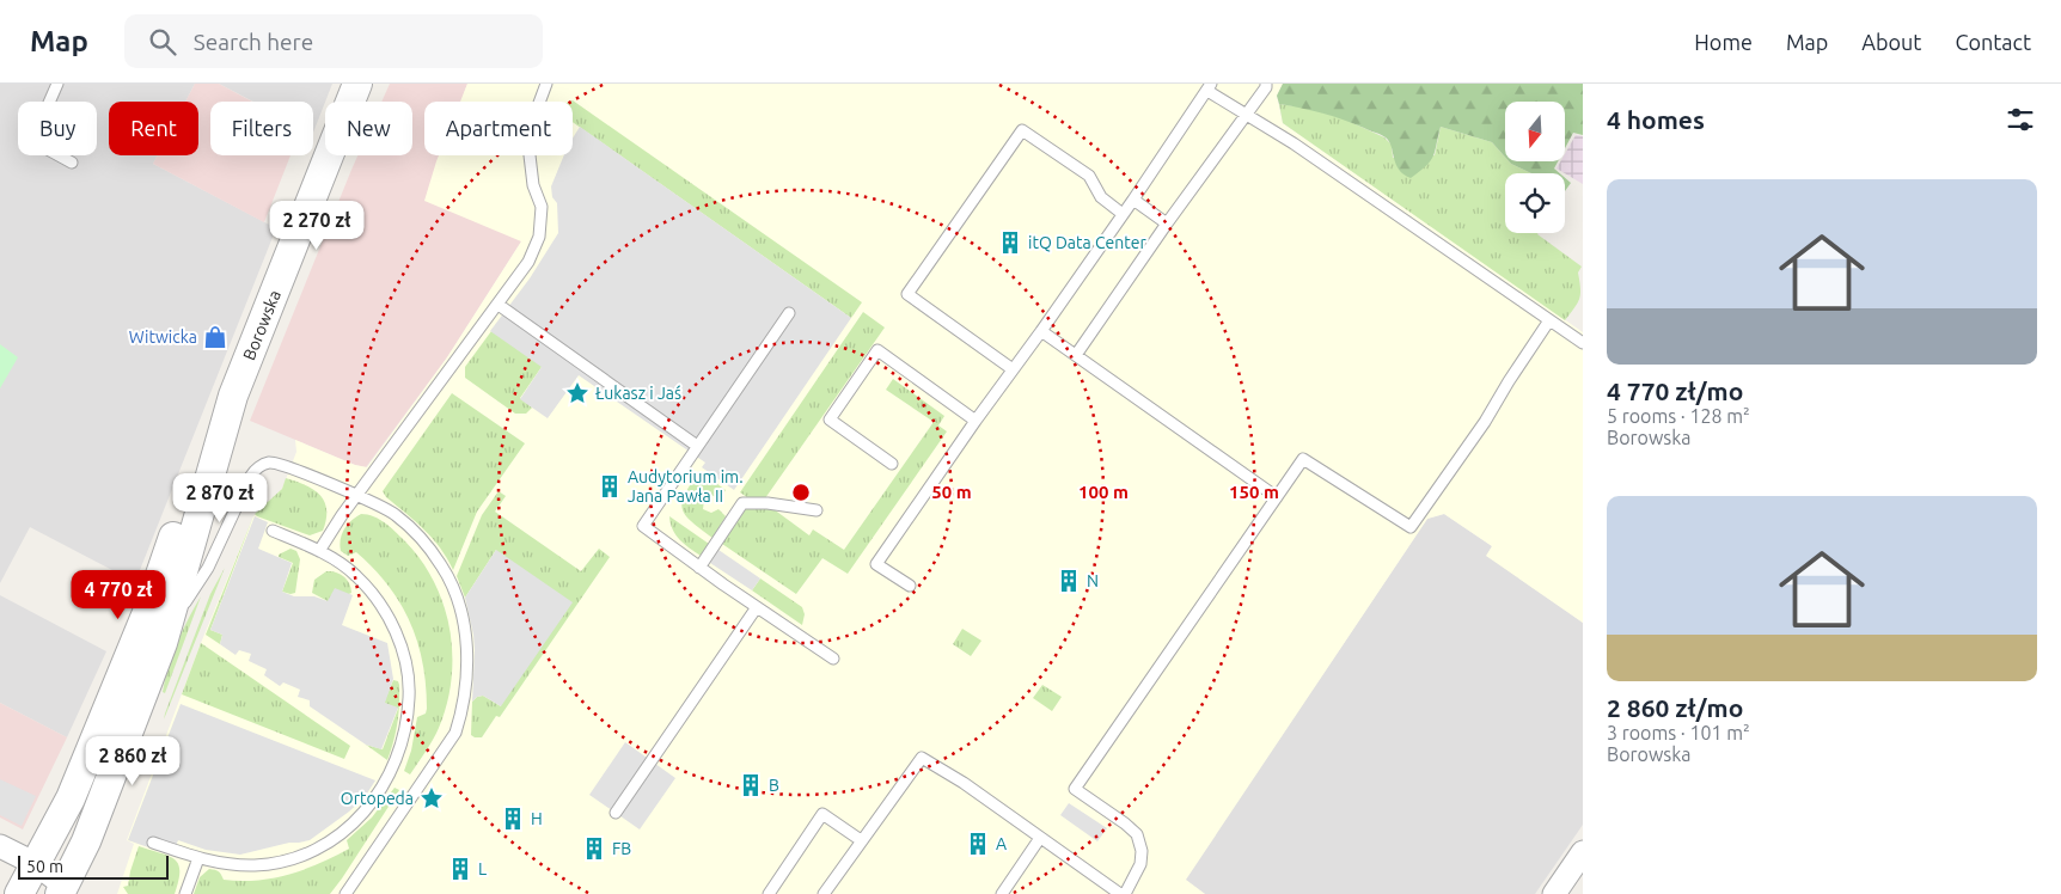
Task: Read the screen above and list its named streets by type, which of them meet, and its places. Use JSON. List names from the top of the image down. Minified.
{"streets":{"street":["Borowska"]},"places":{"building":["itQ Data Center","Audytorium im. Jana Pawła II","N","B","H","A","FB","L"],"shop":["Witwicka"],"place":["Łukasz i Jaś","Ortopeda"]},"scale_bar":"50 m","north":"bottom","page":{"header":"Map","search":"Search here","nav":["Home","Map","About","Contact"],"heading":"4 homes","chip":["Buy","Rent","Filters","New","Apartment"],"list":[{"name":"4 770 zł/mo","note":"5 rooms · 128 m² · Borowska"},{"name":"2 860 zł/mo","note":"3 rooms · 101 m² · Borowska"}],"price":["2 270 zł","2 870 zł","4 770 zł","2 860 zł"],"scale":"50 m"},"rings":["50 m","100 m","150 m"]}
